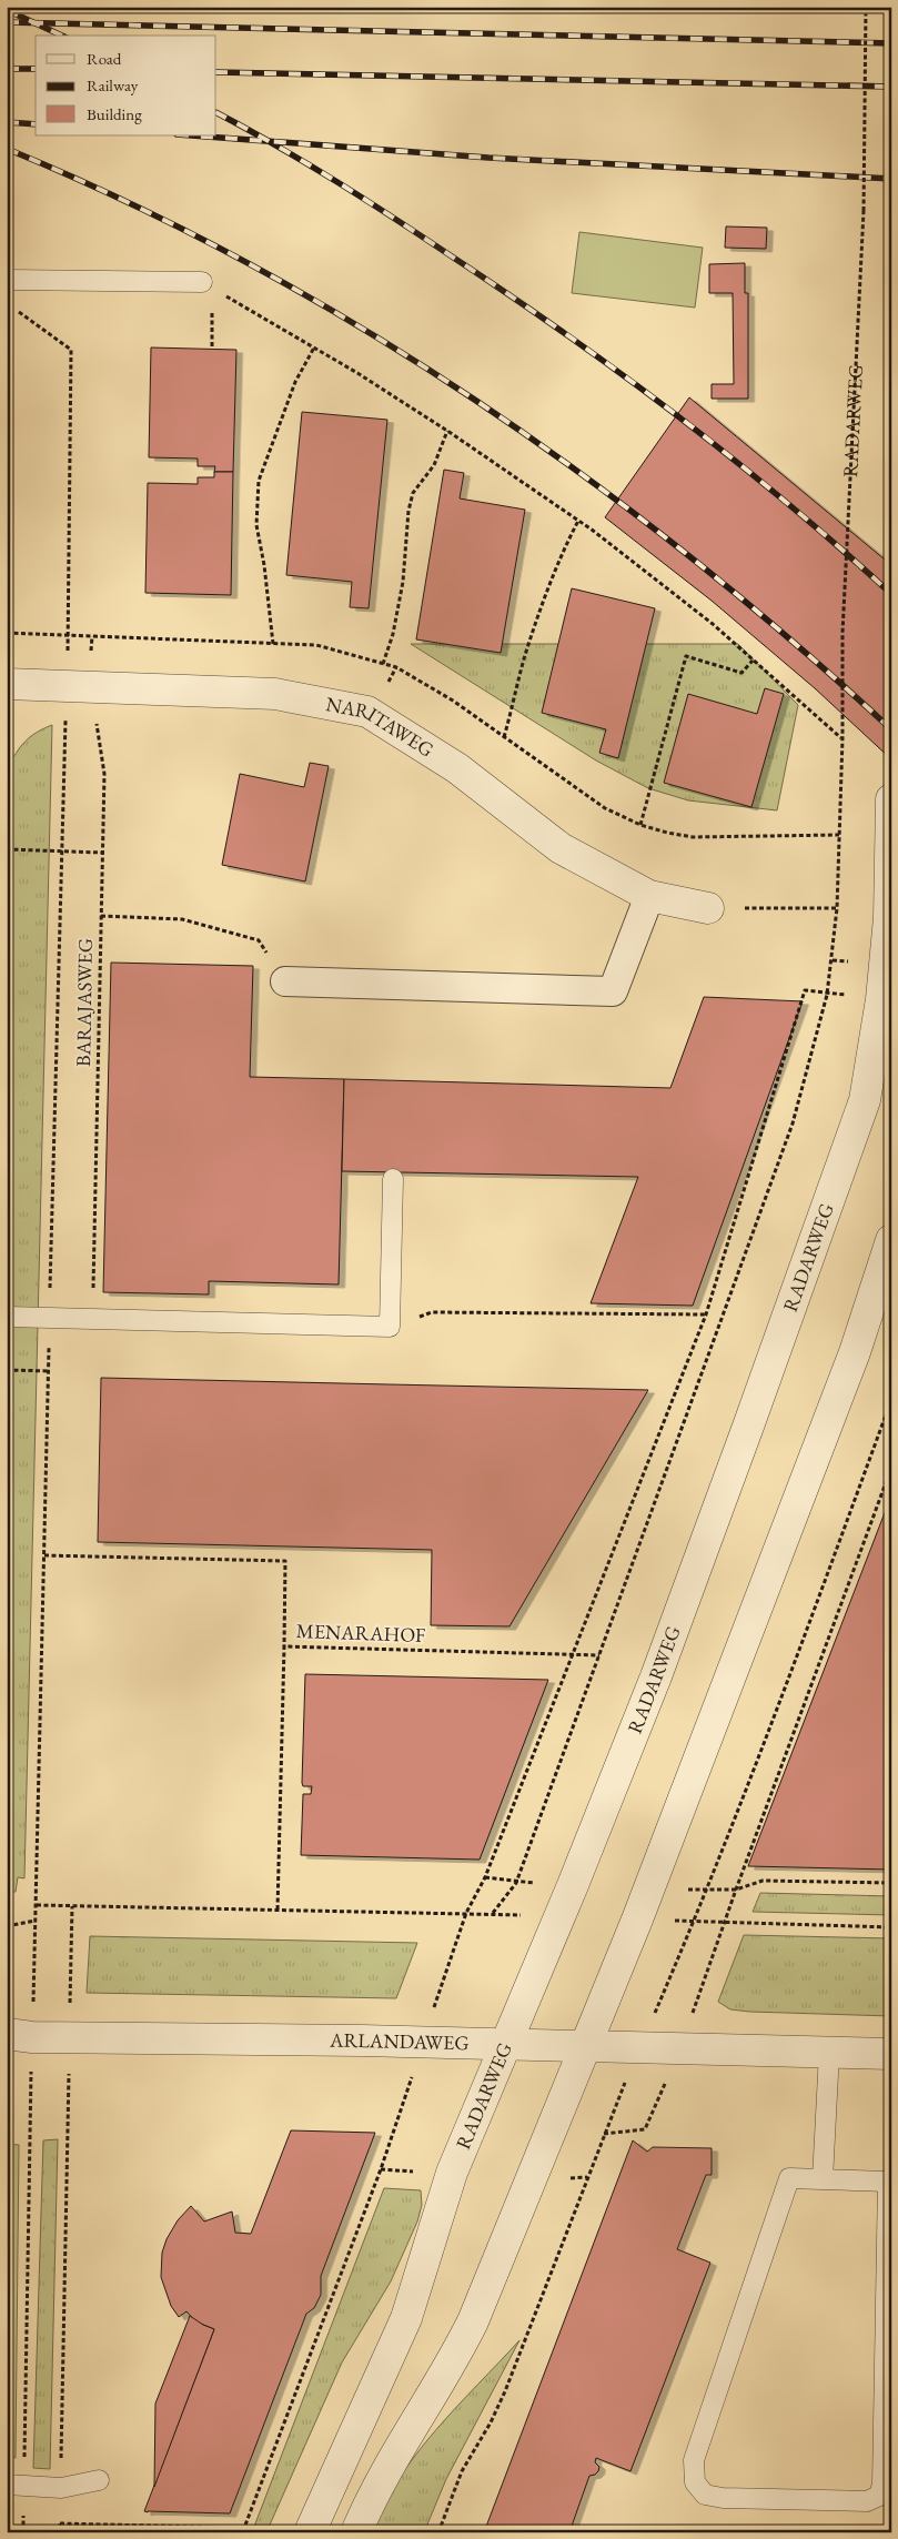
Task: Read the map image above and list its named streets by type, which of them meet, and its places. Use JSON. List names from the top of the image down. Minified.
{"streets":{"street":["RADARWEG","NARITAWEG","ARLANDAWEG"],"path":["BARAJASWEG","MENARAHOF"]},"crossings":[["RADARWEG","MENARAHOF"],["RADARWEG","ARLANDAWEG"],["NARITAWEG","BARAJASWEG"]],"legend":["Road","Railway","Building"]}
